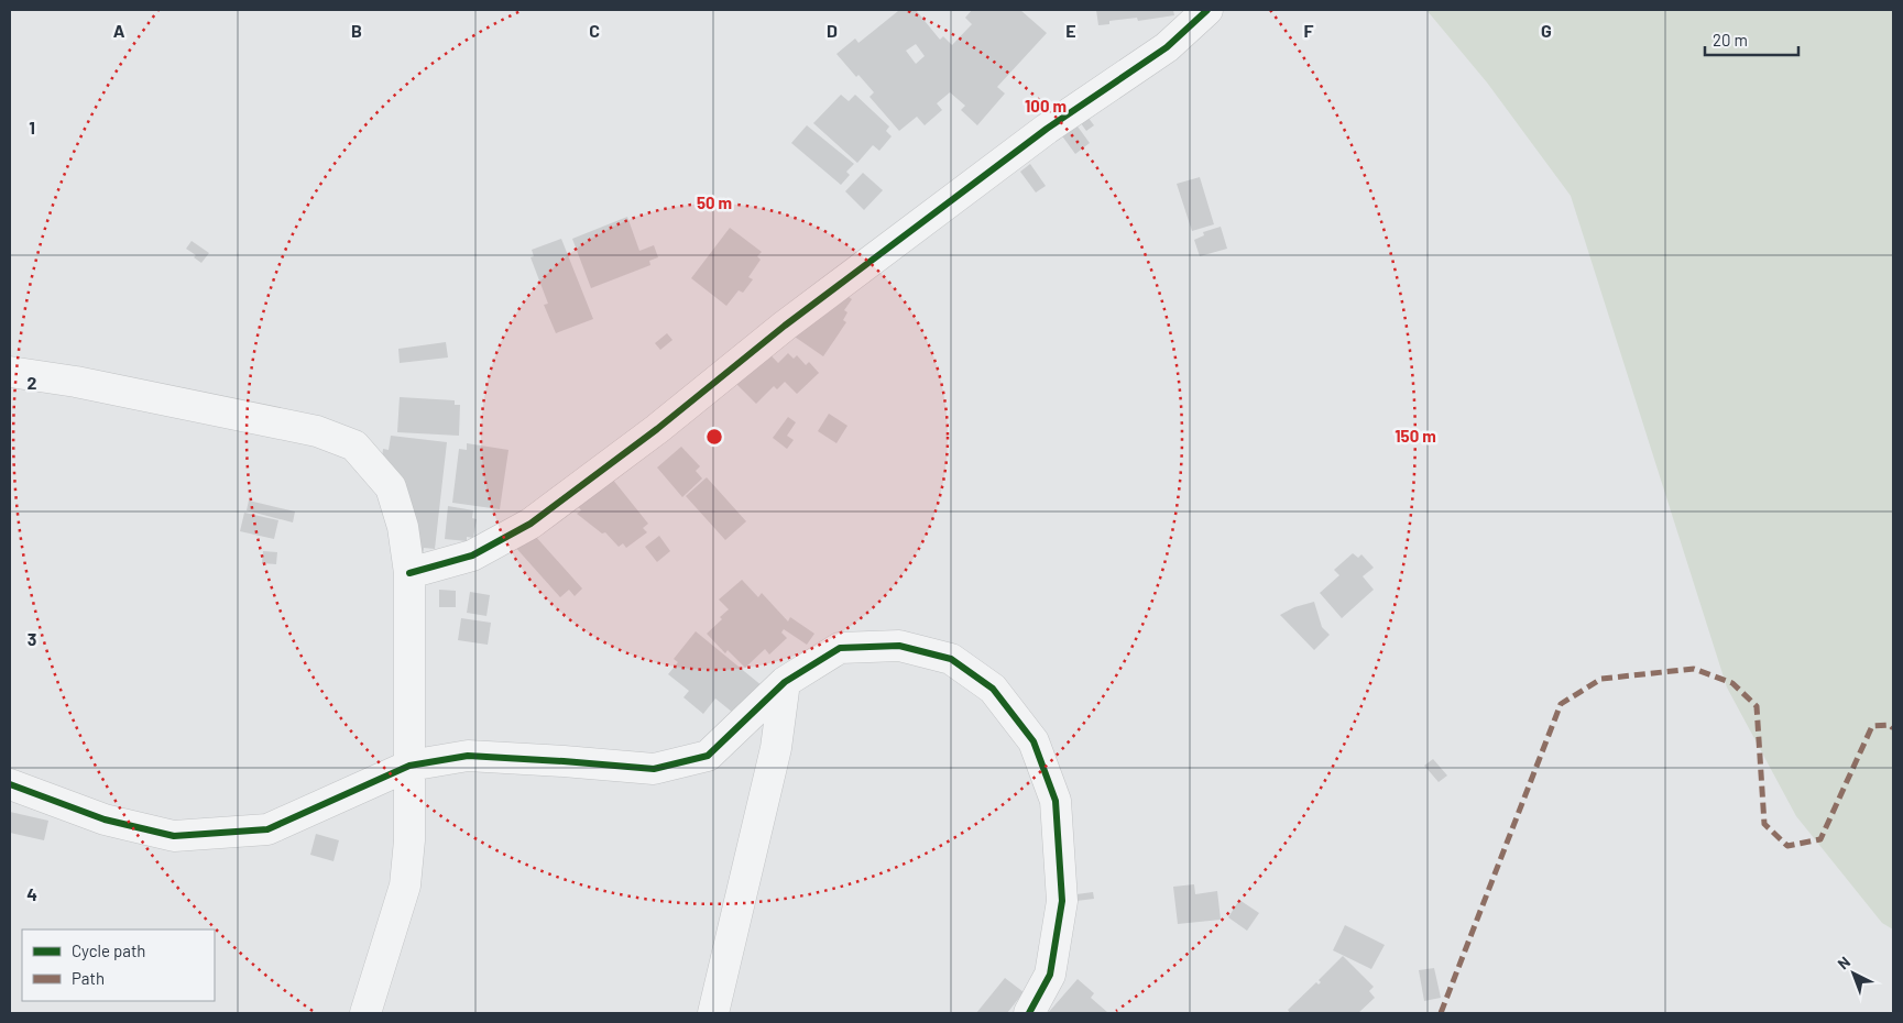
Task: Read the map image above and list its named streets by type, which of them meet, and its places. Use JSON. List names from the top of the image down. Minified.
{"legend":["Cycle path","Path"],"scale_bar":"20 m","north":"top left","grid":{"columns":["A","B","C","D","E","F","G"],"rows":["1","2","3","4"]},"rings":["100 m","50 m","150 m"]}
